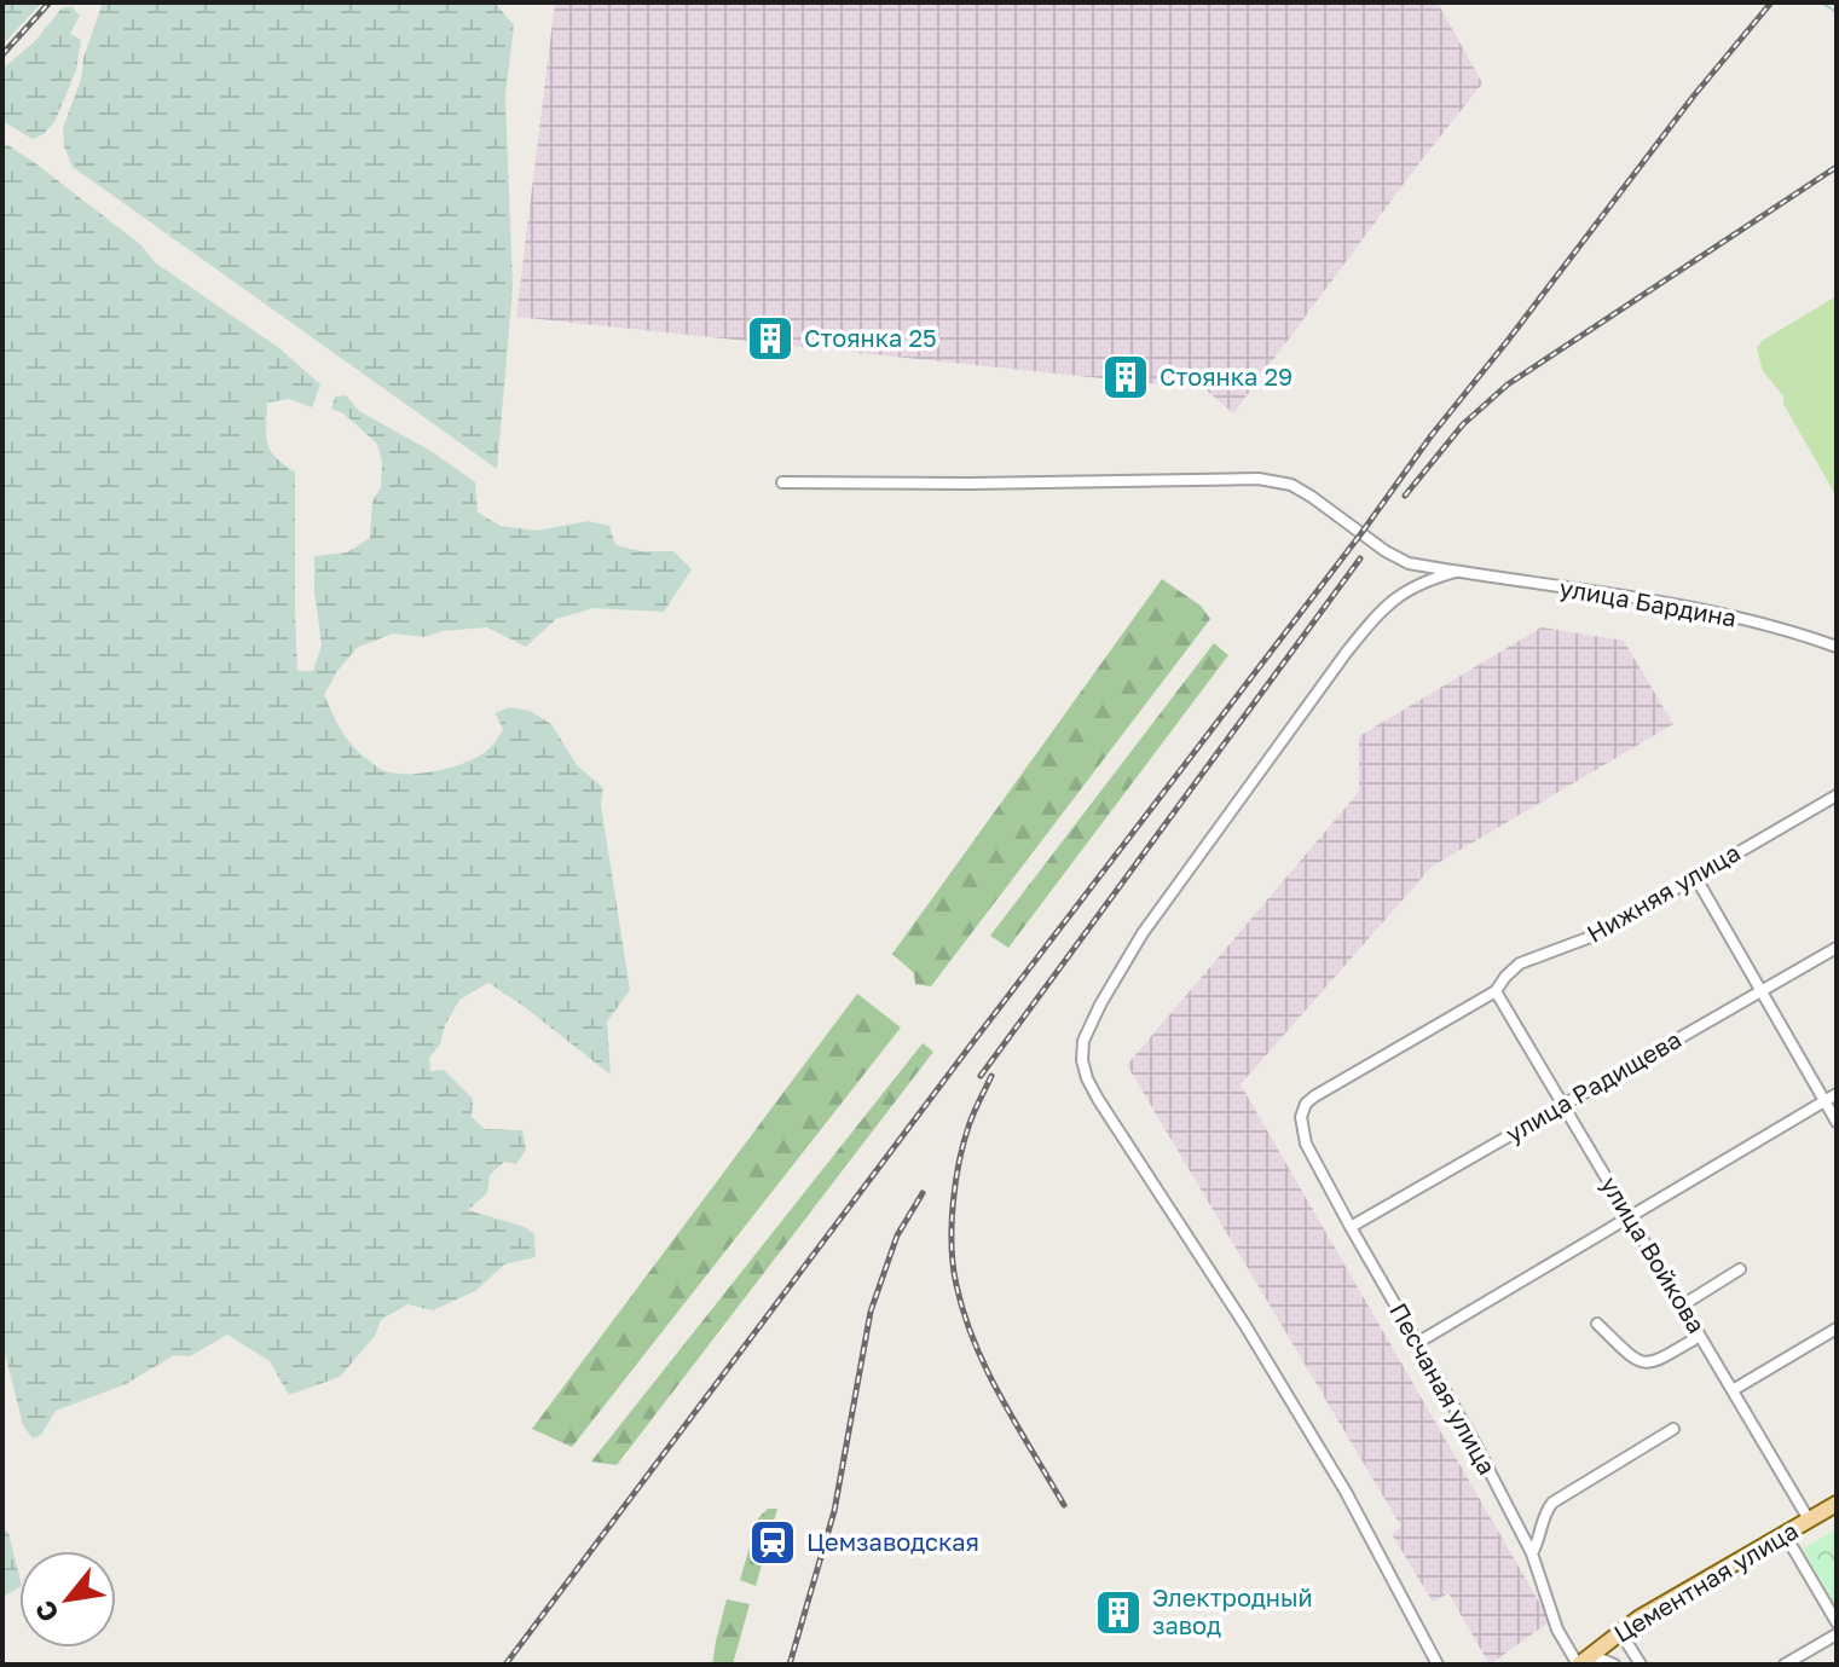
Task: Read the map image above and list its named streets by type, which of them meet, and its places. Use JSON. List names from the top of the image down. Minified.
{"streets":{"main road":["Цементная улица"],"street":["улица Бардина","Нижняя улица","улица Радищева","улица Войкова","Песчаная улица"]},"crossings":[["Нижняя улица","улица Войкова"],["Нижняя улица","Песчаная улица"],["улица Радищева","улица Войкова"],["улица Радищева","Песчаная улица"],["улица Войкова","Цементная улица"],["Песчаная улица","Цементная улица"]],"places":{"building":["Стоянка 25","Стоянка 29","Электродный завод"],"station":["Цемзаводская"]},"north":"bottom left"}
